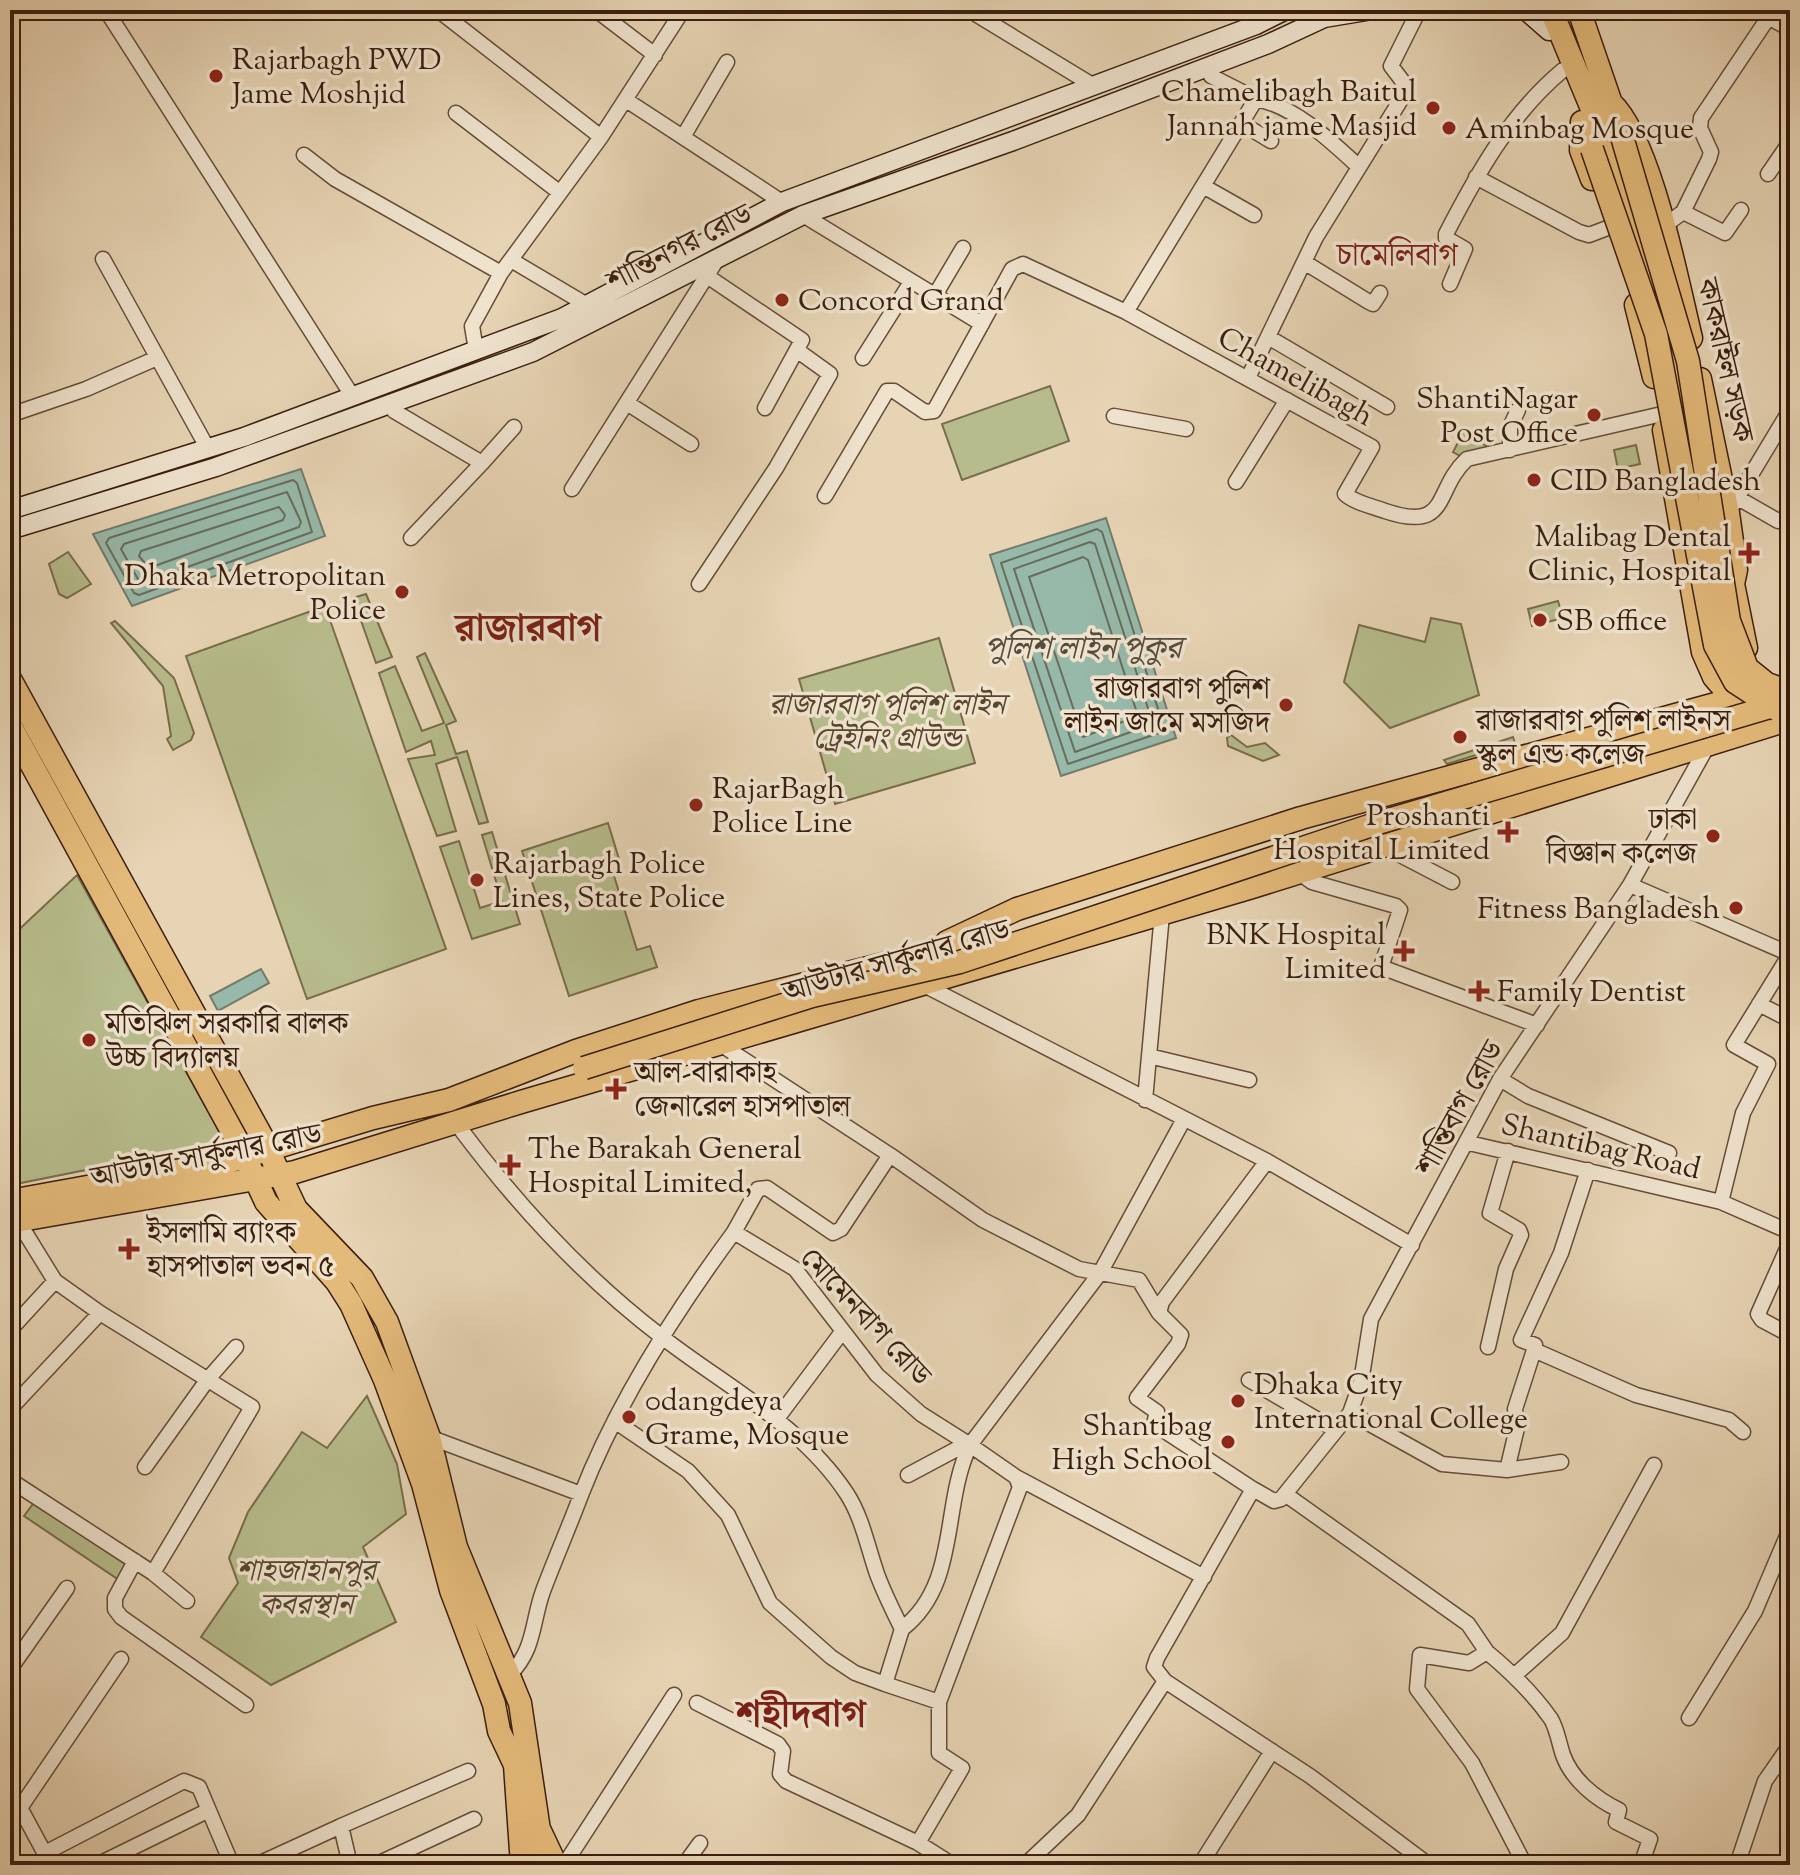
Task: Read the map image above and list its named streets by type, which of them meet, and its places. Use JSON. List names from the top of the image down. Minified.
{"streets":{"main road":["শান্তিনগর রোড","কাকরাইল সড়ক","আউটার সার্কুলার রোড"],"street":["Chamelibagh","শান্তিবাগ রোড","Shantibag Road","মোমেনবাগ রোড"]},"crossings":[["কাকরাইল সড়ক","আউটার সার্কুলার রোড"],["কাকরাইল সড়ক","শান্তিবাগ রোড"],["আউটার সার্কুলার রোড","শান্তিবাগ রোড"],["শান্তিবাগ রোড","Shantibag Road"]],"districts":["চামেলিবাগ","রাজারবাগ","শহীদবাগ"],"water":["পুলিশ লাইন পুকুর"],"parks":["রাজারবাগ পুলিশ লাইন ট্রেইনিং গ্রাউন্ড","শাহজাহানপুর কবরস্থান"],"places":{"other":["Rajarbagh PWD Jame Moshjid","Chamelibagh Baitul Jannah jame Masjid","Aminbag Mosque","Concord Grand","ShantiNagar Post Office","CID Bangladesh","Dhaka Metropolitan Police","SB office","রাজারবাগ পুলিশ লাইন জামে মসজিদ","রাজারবাগ পুলিশ লাইনস স্কুল এন্ড কলেজ","RajarBagh Police Line","ঢাকা বিজ্ঞান কলেজ","Rajarbagh Police Lines, State Police","Fitness Bangladesh","মতিঝিল সরকারি বালক উচ্চ বিদ্যালয়","Dhaka City International College","0dangdeya Grame, Mosque","Shantibag High School"],"health":["Malibag Dental Clinic, Hospital","Proshanti Hospital Limited","BNK Hospital Limited","Family Dentist","আল-বারাকাহ জেনারেল হাসপাতাল","The Barakah General Hospital Limited,","ইসলামি ব্যাংক হাসপাতাল ভবন ৫"]}}
